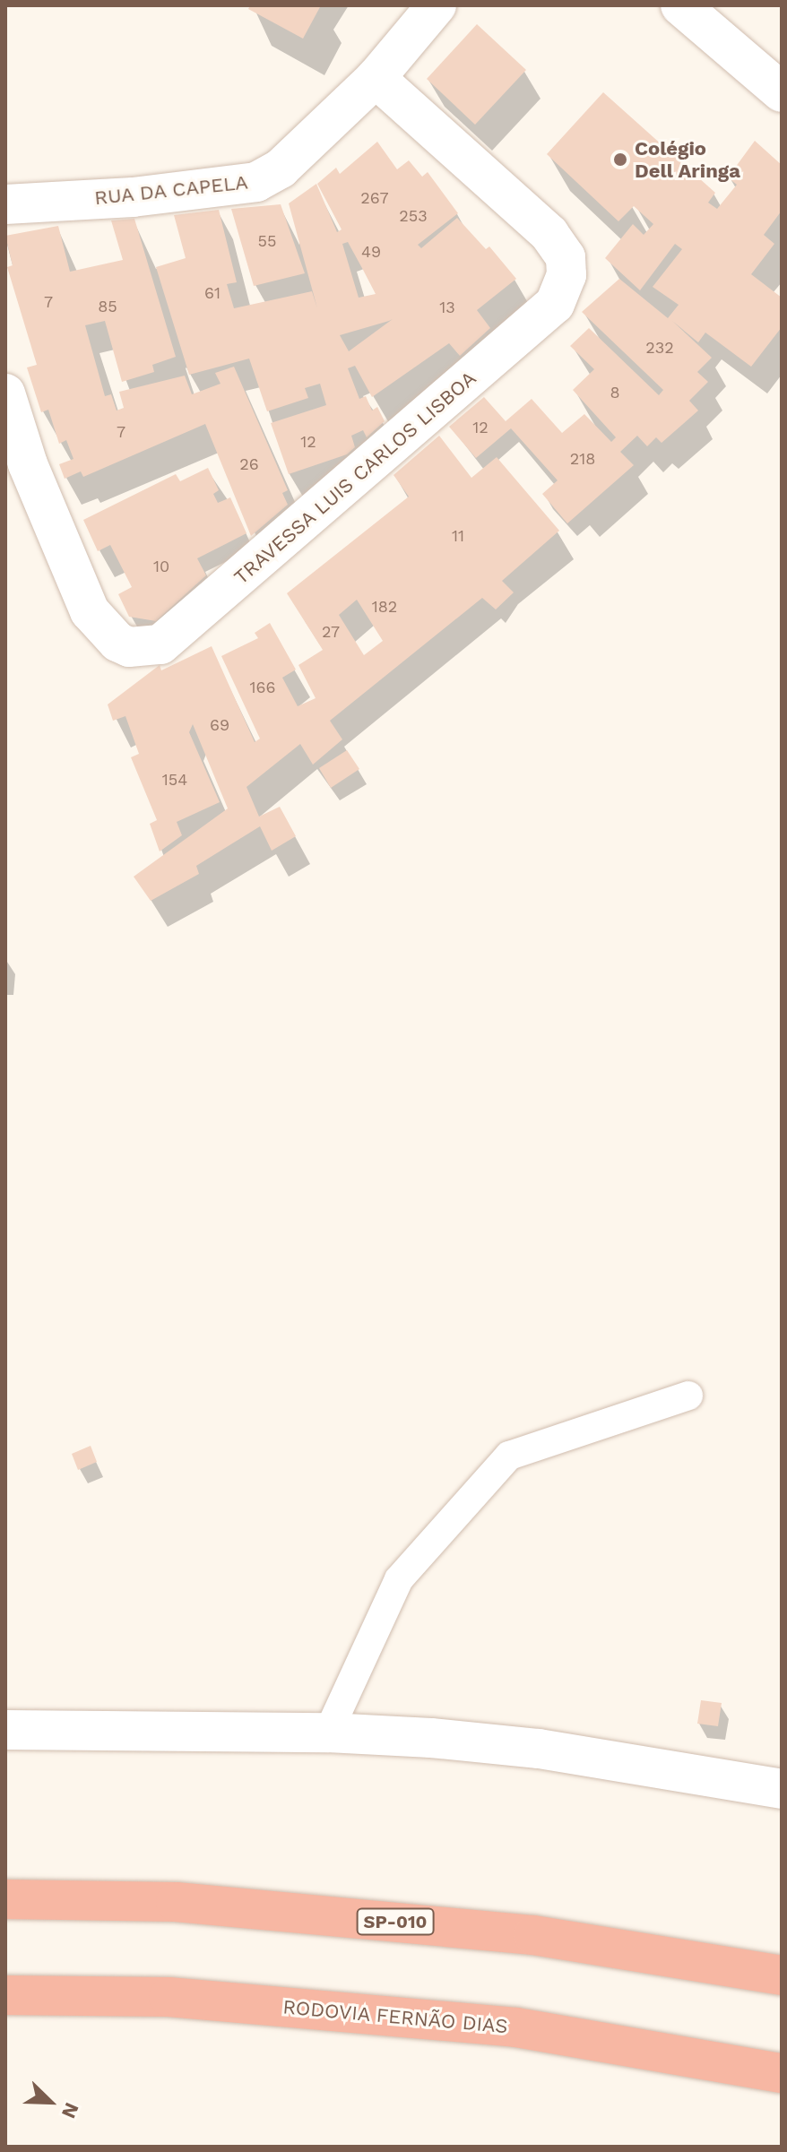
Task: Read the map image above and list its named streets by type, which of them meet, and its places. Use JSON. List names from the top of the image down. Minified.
{"streets":{"highway":["SP-010","RODOVIA FERNÃO DIAS"],"street":["RUA DA CAPELA","TRAVESSA LUIS CARLOS LISBOA"]},"crossings":[["RUA DA CAPELA","TRAVESSA LUIS CARLOS LISBOA"]],"places":["Colégio Dell Aringa"],"house_numbers":["267","253","55","49","61","7","85","13","232","8","12","7","12","218","26","11","10","182","27","166","69","154"],"north":"bottom right"}
